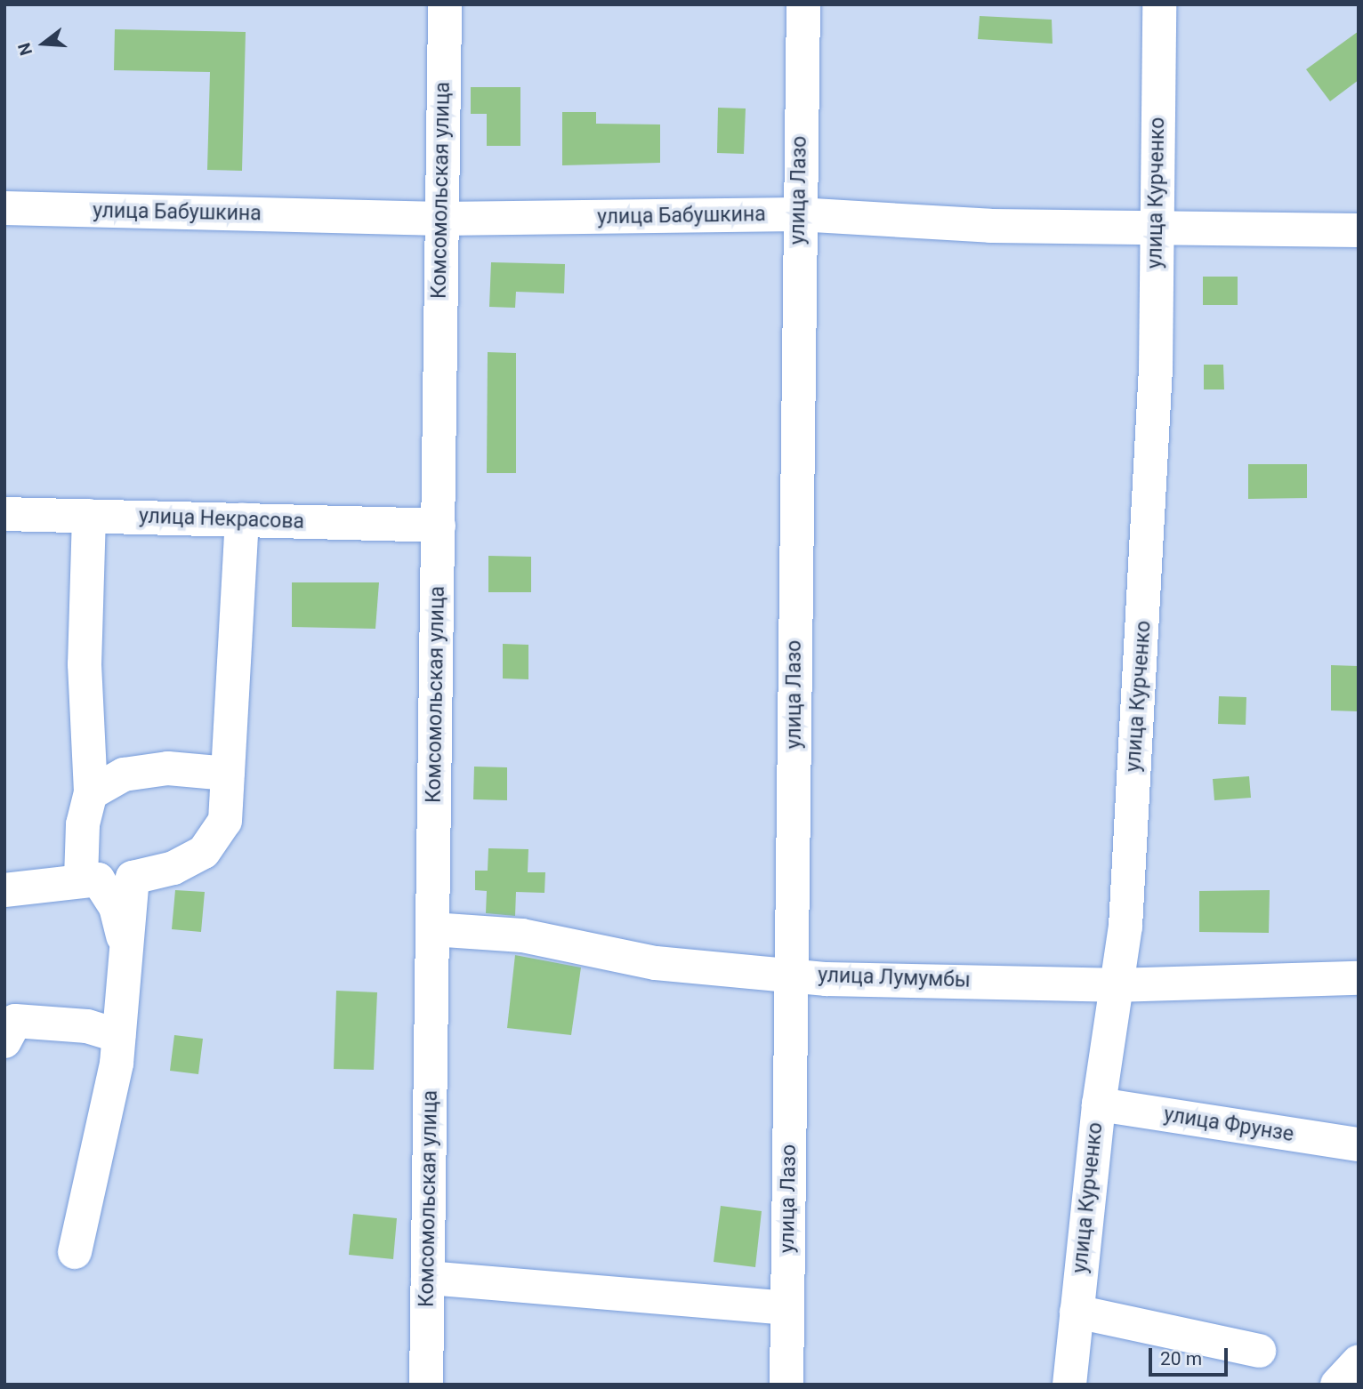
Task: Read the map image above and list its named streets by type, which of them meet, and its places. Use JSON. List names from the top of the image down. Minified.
{"streets":{"street":["Комсомольская улица","улица Лазо","улица Курченко","улица Бабушкина","улица Некрасова","улица Лумумбы","улица Фрунзе"]},"crossings":[["Комсомольская улица","улица Бабушкина"],["Комсомольская улица","улица Некрасова"],["Комсомольская улица","улица Лумумбы"],["улица Лазо","улица Бабушкина"],["улица Лазо","улица Лумумбы"],["улица Курченко","улица Бабушкина"],["улица Курченко","улица Лумумбы"],["улица Курченко","улица Фрунзе"]],"scale_bar":"20 m","north":"left"}
